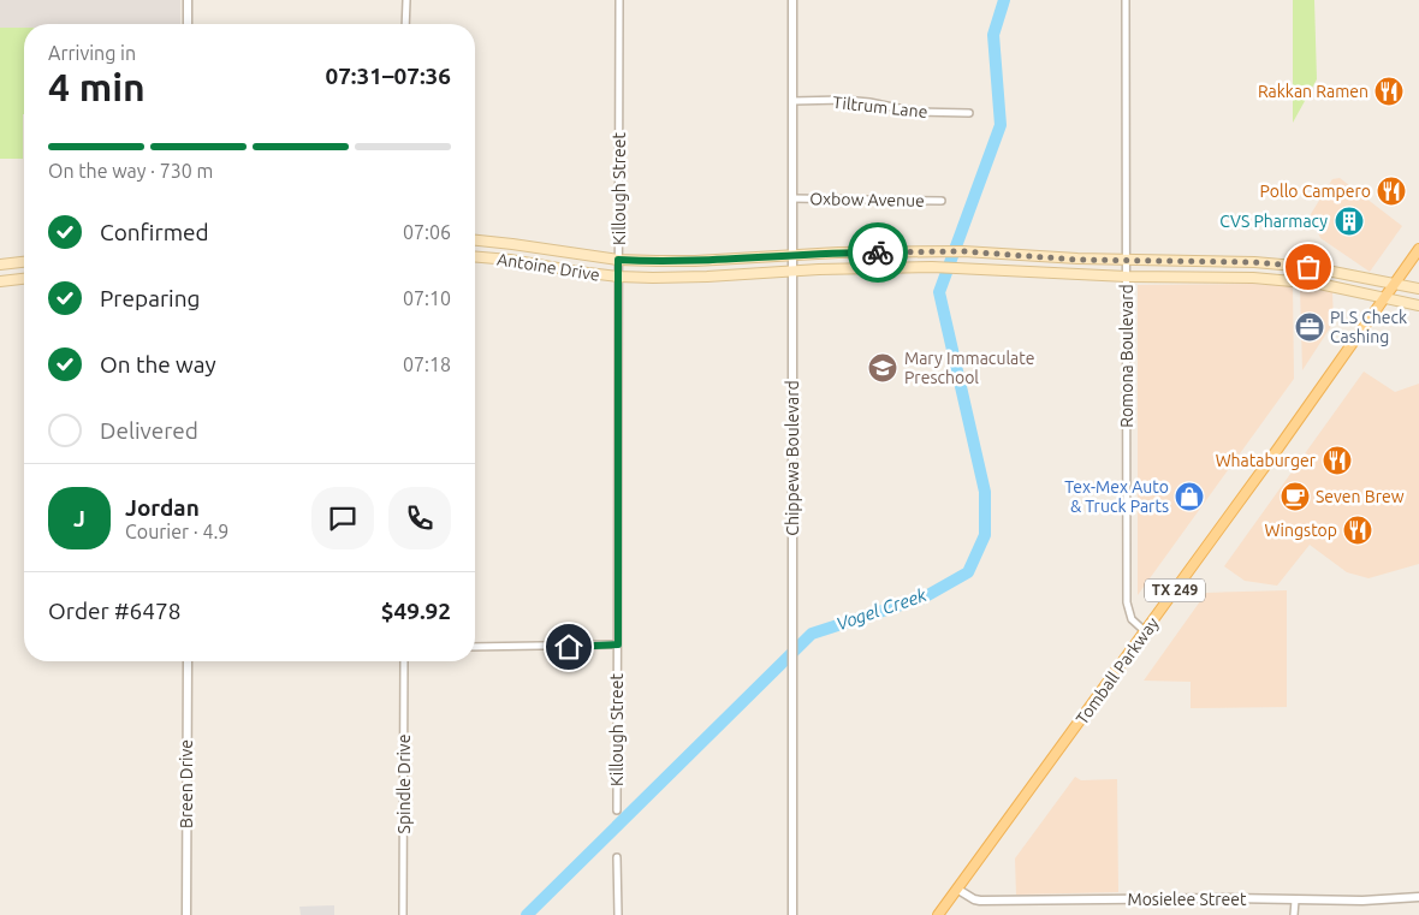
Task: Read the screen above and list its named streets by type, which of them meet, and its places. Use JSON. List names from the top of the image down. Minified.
{"streets":{"main road":["Antoine Drive","TX 249","Tomball Parkway"],"street":["Tiltrum Lane","Killough Street","Oxbow Avenue","Romona Boulevard","Chippewa Boulevard","Breen Drive","Spindle Drive","Mosielee Street"]},"crossings":[["Tiltrum Lane","Chippewa Boulevard"],["Killough Street","Antoine Drive"],["Oxbow Avenue","Chippewa Boulevard"],["Antoine Drive","Romona Boulevard"],["Antoine Drive","Chippewa Boulevard"],["Antoine Drive","Tomball Parkway"],["Romona Boulevard","Tomball Parkway"],["Tomball Parkway","Mosielee Street"]],"water":["Vogel Creek"],"places":{"restaurant":["Rakkan Ramen","Pollo Campero","Whataburger","Wingstop"],"building":["CVS Pharmacy"],"office":["PLS Check Cashing"],"school or university":["Mary Immaculate Preschool"],"shop":["Tex-Mex Auto & Truck Parts"],"cafe":["Seven Brew"]},"page":{"heading":["4 min","Arriving in","07:31–07:36"],"panel":["Jordan","Courier · 4.9","Order #6478","$49.92"],"bar":"On the way · 730 m","list":[["Confirmed","07:06"],["Preparing","07:10"],["On the way","07:18"],"Delivered"],"round":"J"}}
